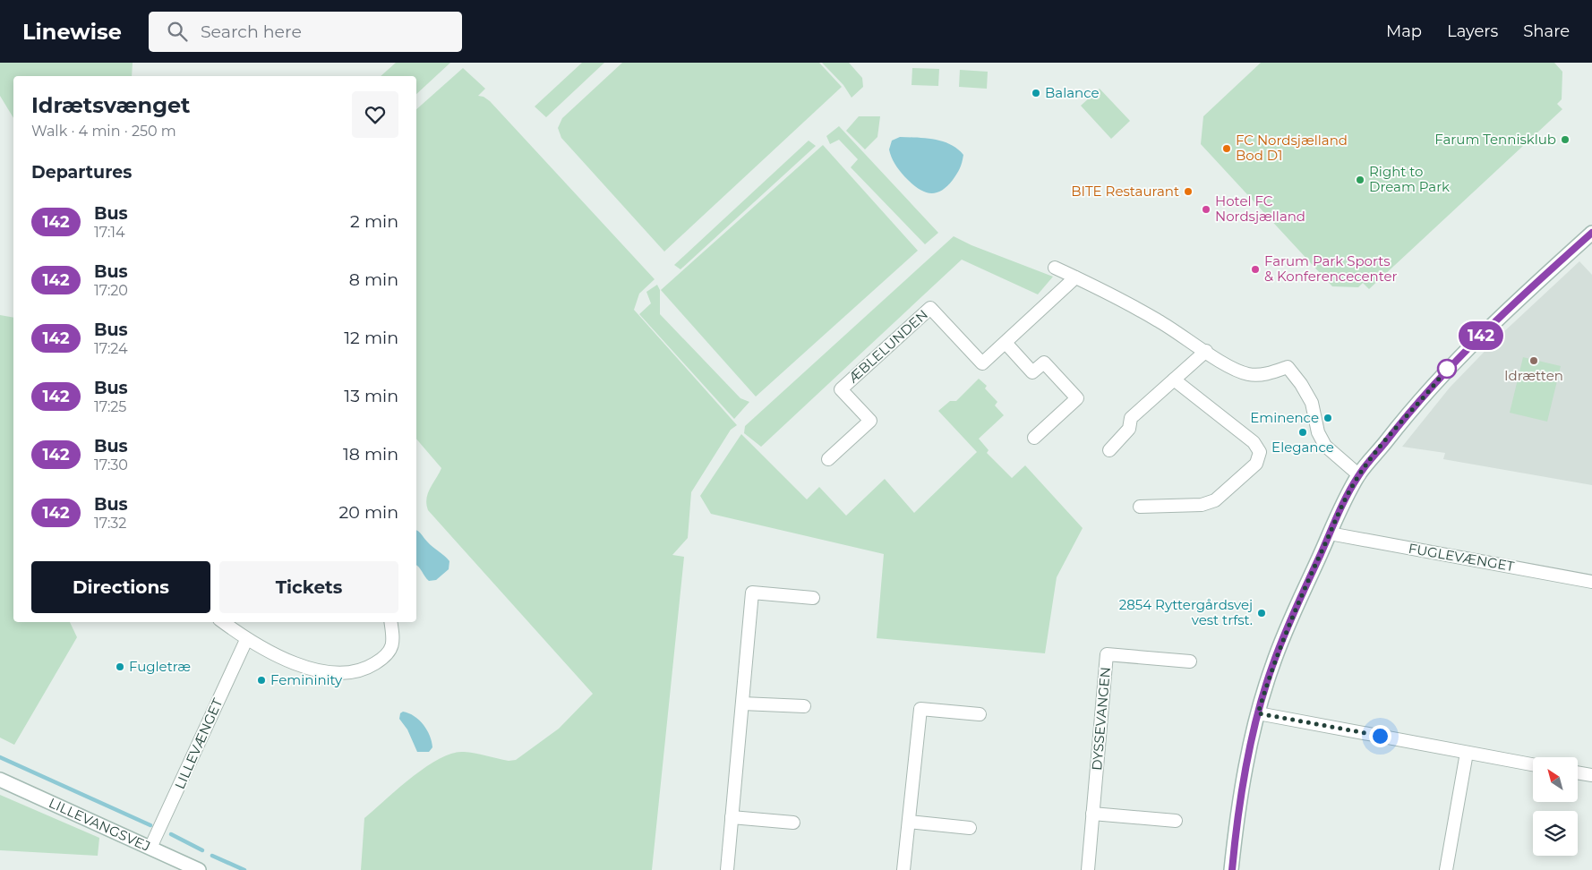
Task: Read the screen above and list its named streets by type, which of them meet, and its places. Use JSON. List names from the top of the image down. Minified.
{"streets":{"street":["ÆBLELUNDEN","FUGLEVÆNGET","DYSSEVANGEN","LILLEVÆNGET","LILLEVANGSVEJ"]},"crossings":[["LILLEVÆNGET","LILLEVANGSVEJ"]],"places":["Balance","Farum Tennisklub","FC Nordsjælland Bod D1","Right to Dream Park","BITE Restaurant","Hotel FC Nordsjælland","Farum Park Sports & Konferencecenter","Idrætten","Eminence","Elegance","2854 Ryttergårdsvej vest trfst.","Fugletræ","Femininity"],"lines":["bus line 142"],"north":"top left","page":{"header":"Linewise","search":"Search here","nav":["Map","Layers","Share"],"on_map":"142","heading":[["Idrætsvænget","Walk · 4 min · 250 m"],"Departures"],"list":[{"mark":"142","name":"Bus","note":"17:14","value":"2 min"},{"mark":"142","name":"Bus","note":"17:20","value":"8 min"},{"mark":"142","name":"Bus","note":"17:24","value":"12 min"},{"mark":"142","name":"Bus","note":"17:25","value":"13 min"},{"mark":"142","name":"Bus","note":"17:30","value":"18 min"},{"mark":"142","name":"Bus","note":"17:32","value":"20 min"}],"buttons":["Directions","Tickets"]}}
